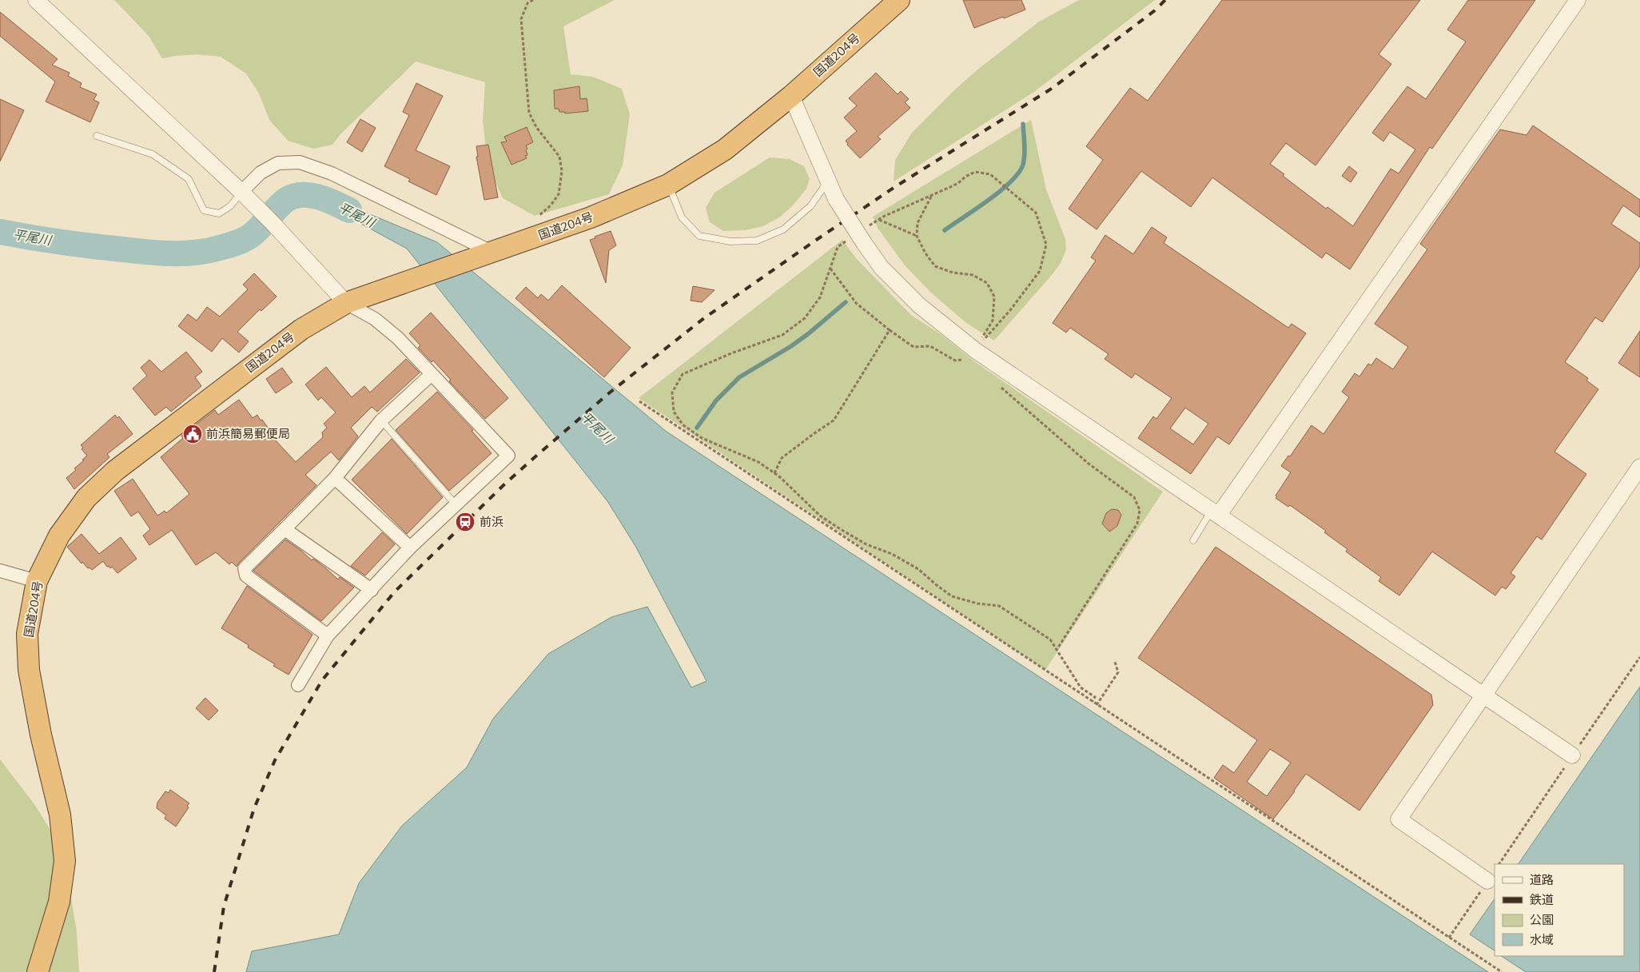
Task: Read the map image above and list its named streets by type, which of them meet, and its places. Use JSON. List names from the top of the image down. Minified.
{"streets":{"highway":["国道204号"]},"water":["平尾川"],"places":{"public building":["前浜簡易郵便局"],"station":["前浜"]},"legend":["道路","鉄道","公園","水域"]}
